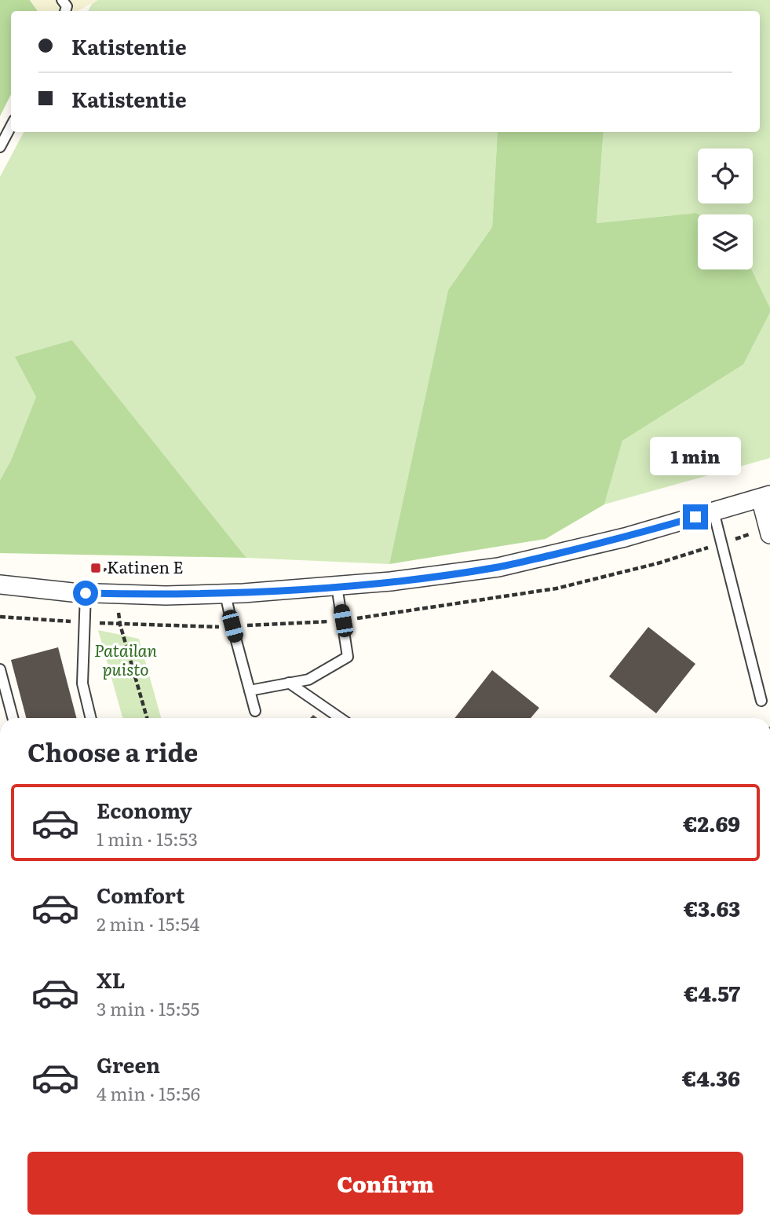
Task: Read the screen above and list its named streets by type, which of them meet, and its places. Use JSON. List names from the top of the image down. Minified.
{"parks":["Patailan puisto"],"places":{"transit":["Katinen E"]},"page":{"banner":["Katistentie","Katistentie"],"bubble":"1 min","heading":"Choose a ride","list":[{"name":"Economy","note":"1 min · 15:53","value":"€2.69"},{"name":"Comfort","note":"2 min · 15:54","value":"€3.63"},{"name":"XL","note":"3 min · 15:55","value":"€4.57"},{"name":"Green","note":"4 min · 15:56","value":"€4.36"}],"buttons":"Confirm"}}
